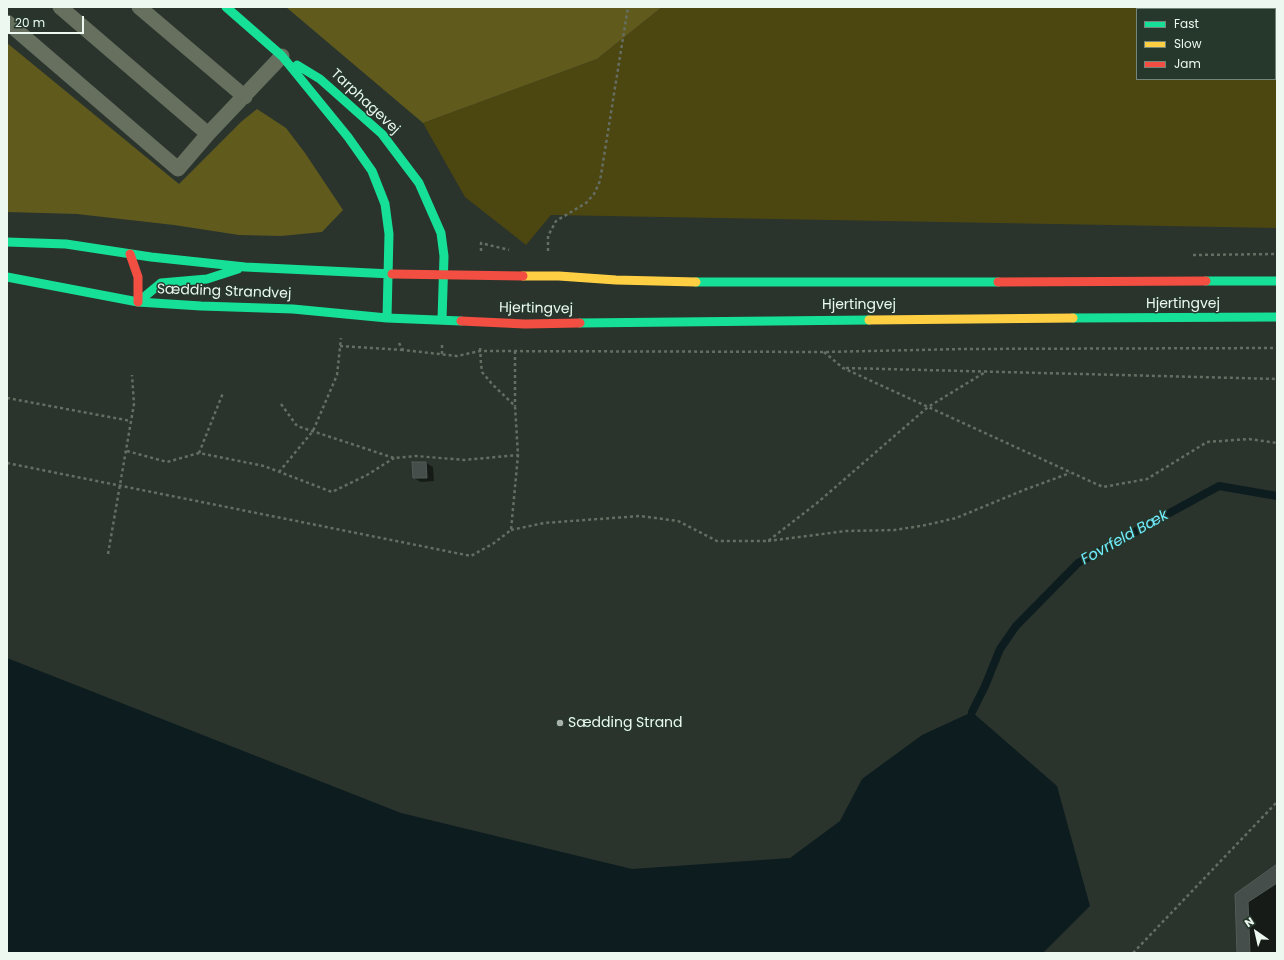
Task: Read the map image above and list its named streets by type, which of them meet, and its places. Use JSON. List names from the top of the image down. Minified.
{"streets":{"main road":["Tarphagevej","Sædding Strandvej","Hjertingvej"]},"crossings":[["Tarphagevej","Sædding Strandvej"],["Tarphagevej","Hjertingvej"],["Sædding Strandvej","Hjertingvej"]],"water":["Fovrfeld Bæk"],"places":["Sædding Strand"],"legend":["Fast","Slow","Jam"],"scale_bar":"20 m","north":"top left"}
